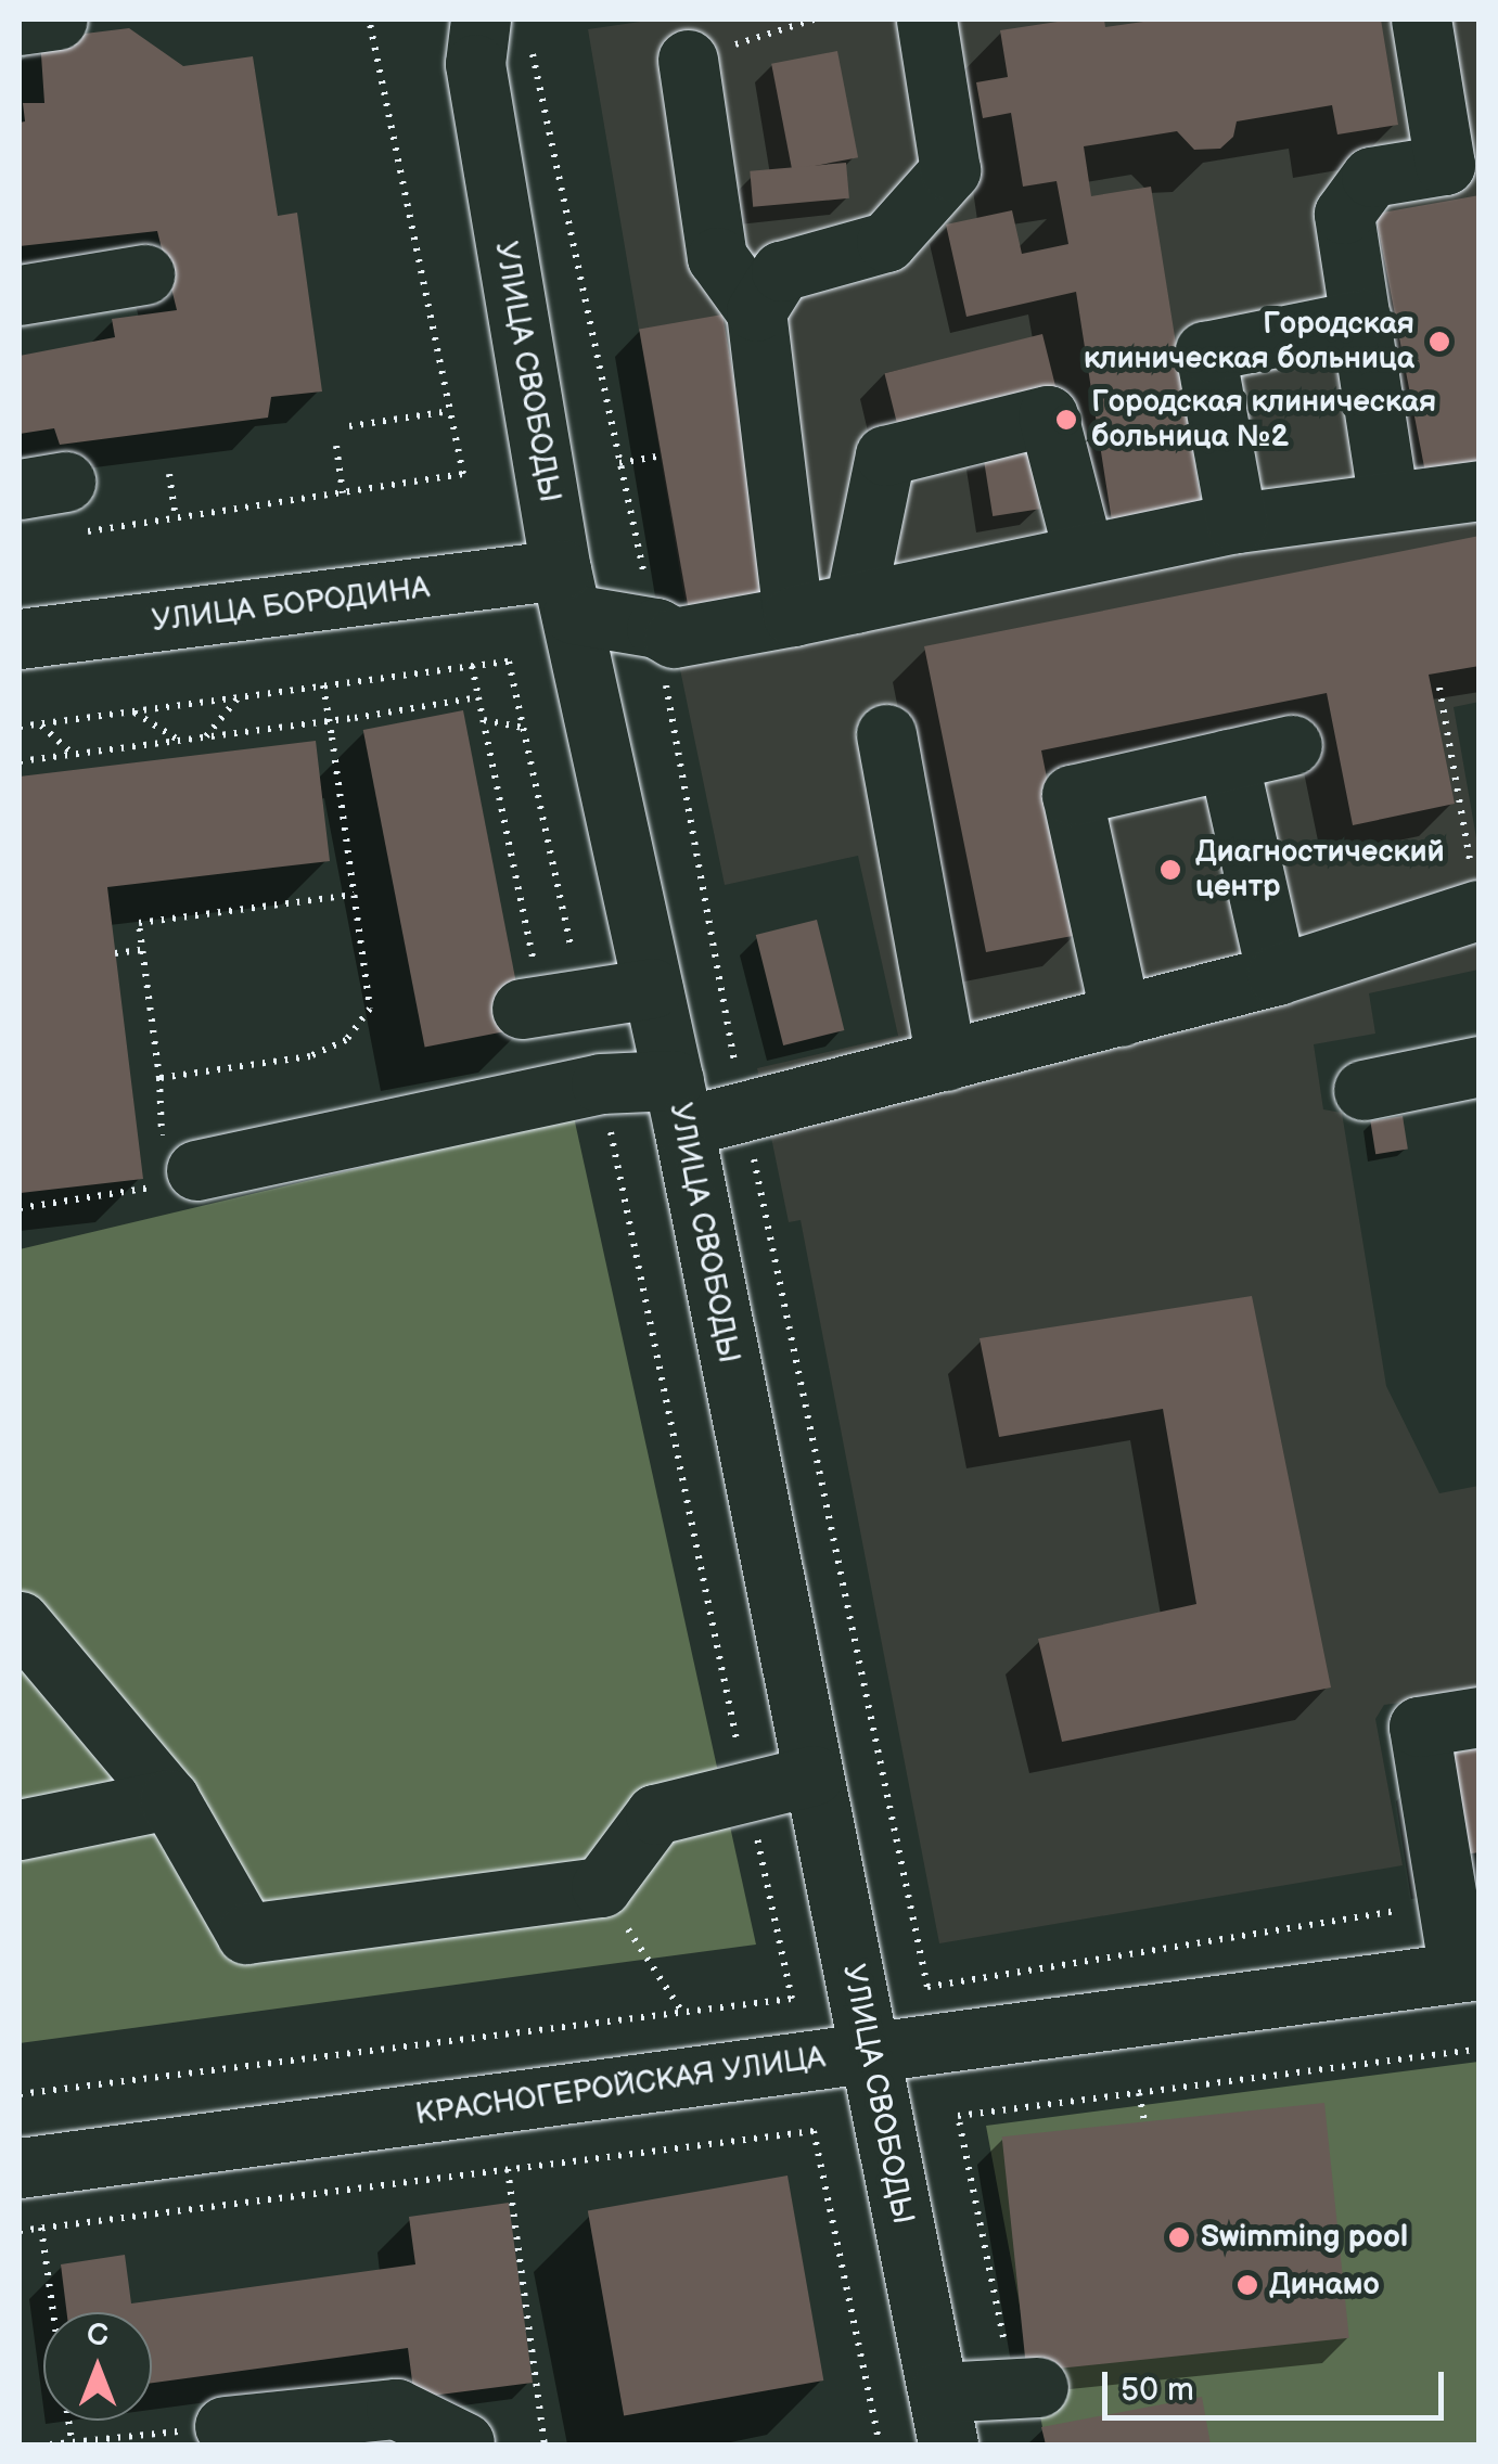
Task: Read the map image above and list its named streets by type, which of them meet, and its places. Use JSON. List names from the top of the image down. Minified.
{"streets":{"street":["УЛИЦА СВОБОДЫ","УЛИЦА БОРОДИНА","КРАСНОГЕРОЙСКАЯ УЛИЦА"]},"crossings":[["УЛИЦА СВОБОДЫ","УЛИЦА БОРОДИНА"],["УЛИЦА СВОБОДЫ","КРАСНОГЕРОЙСКАЯ УЛИЦА"]],"places":["Городская клиническая больница","Городская клиническая больница №2","Диагностический центр","Swimming pool","Динамо"],"scale_bar":"50 m","north":"top"}
